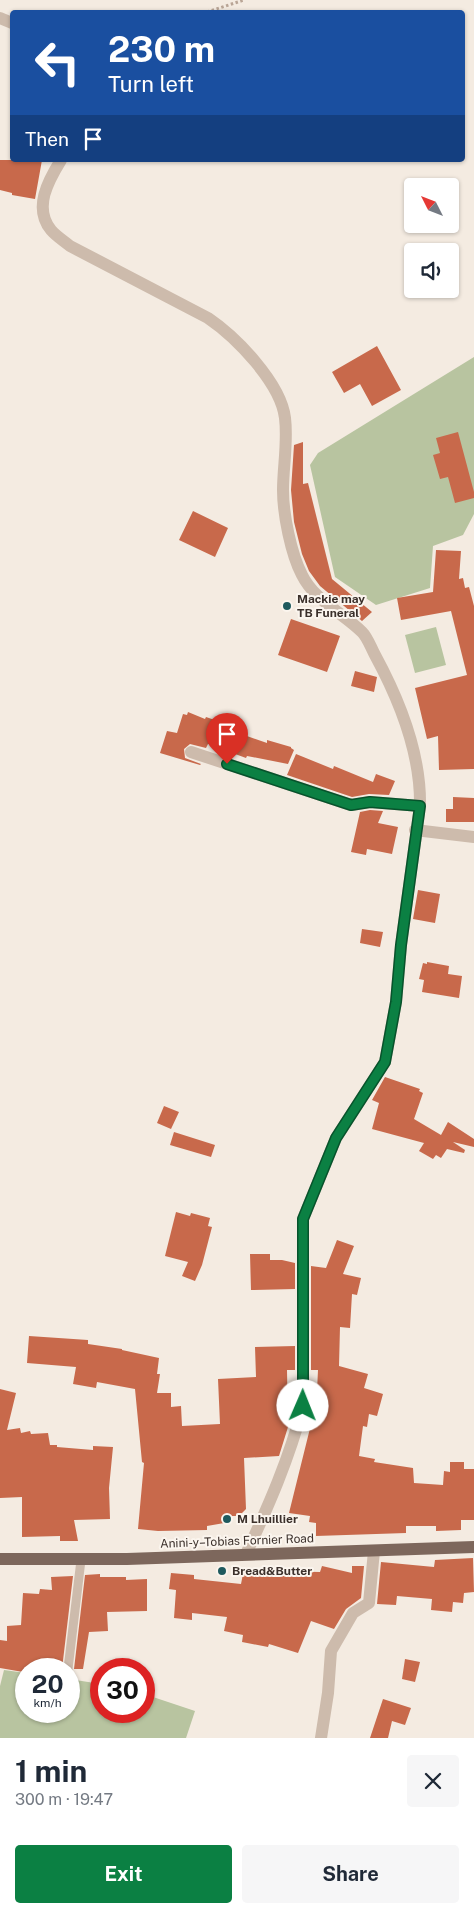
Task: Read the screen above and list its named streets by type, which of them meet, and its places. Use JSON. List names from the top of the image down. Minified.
{"streets":{"main road":["Anini-y–Tobias Fornier Road"]},"places":["Mackie may TB Funeral","M Lhuillier","Bread&Butter"],"north":"top left","page":{"turn":["230 m","Turn left"],"then":"Then","speed":"20 km/h","limit":"30","heading":["1 min","300 m · 19:47"],"buttons":["Exit","Share"]}}
